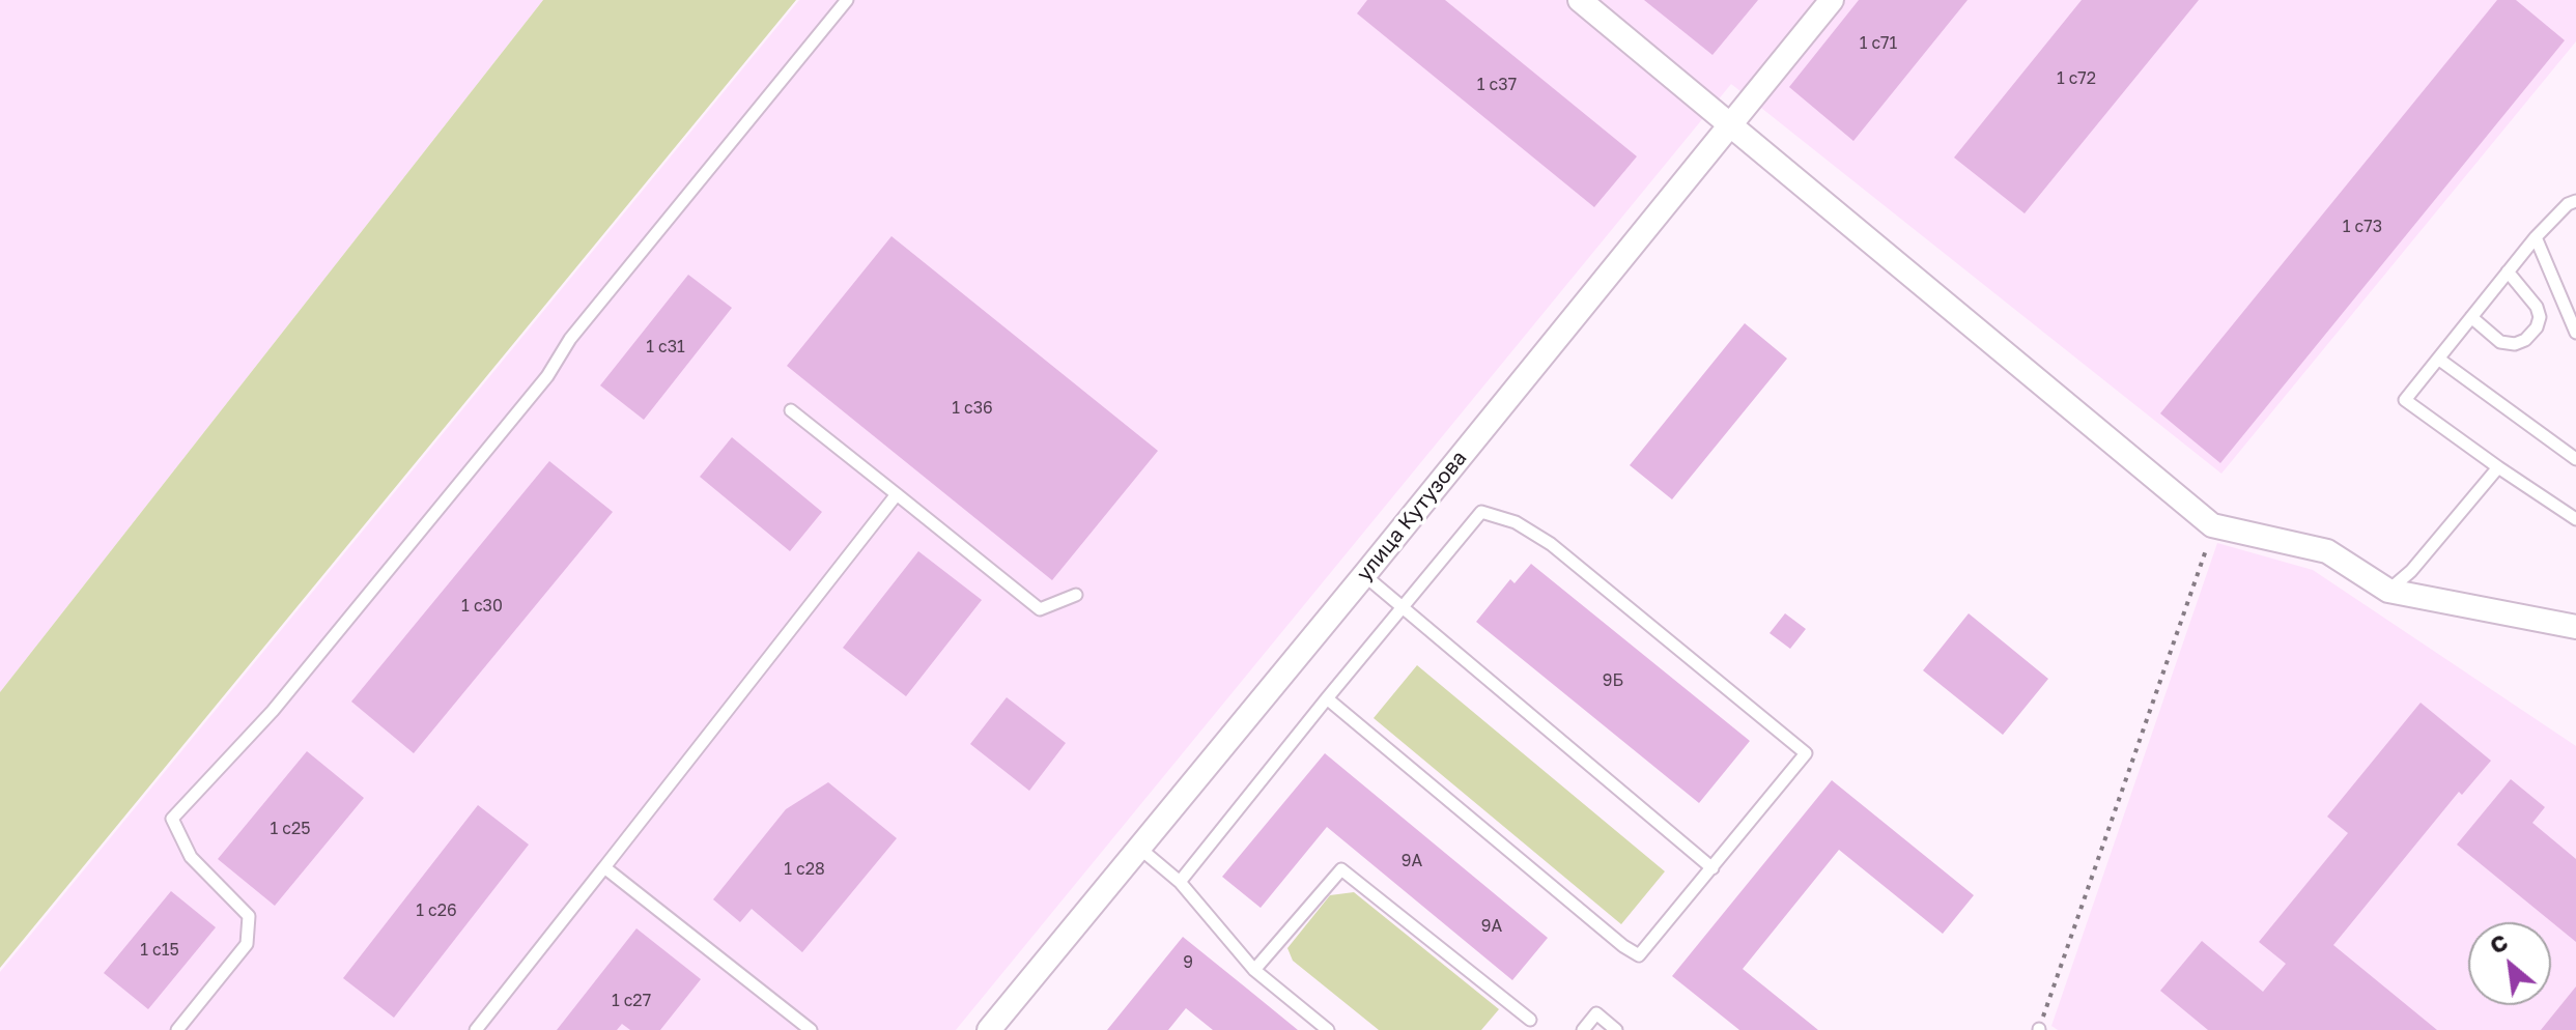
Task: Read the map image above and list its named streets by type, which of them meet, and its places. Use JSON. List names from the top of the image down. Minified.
{"streets":{"street":["улица Кутузова"]},"house_numbers":["1 с71","1 с72","1 с37","1 с73","1 с31","1 с36","1 с30","9Б","1 с25","9А","1 с28","1 с26","9А","1 с15","9","1 с27"],"north":"top left"}
